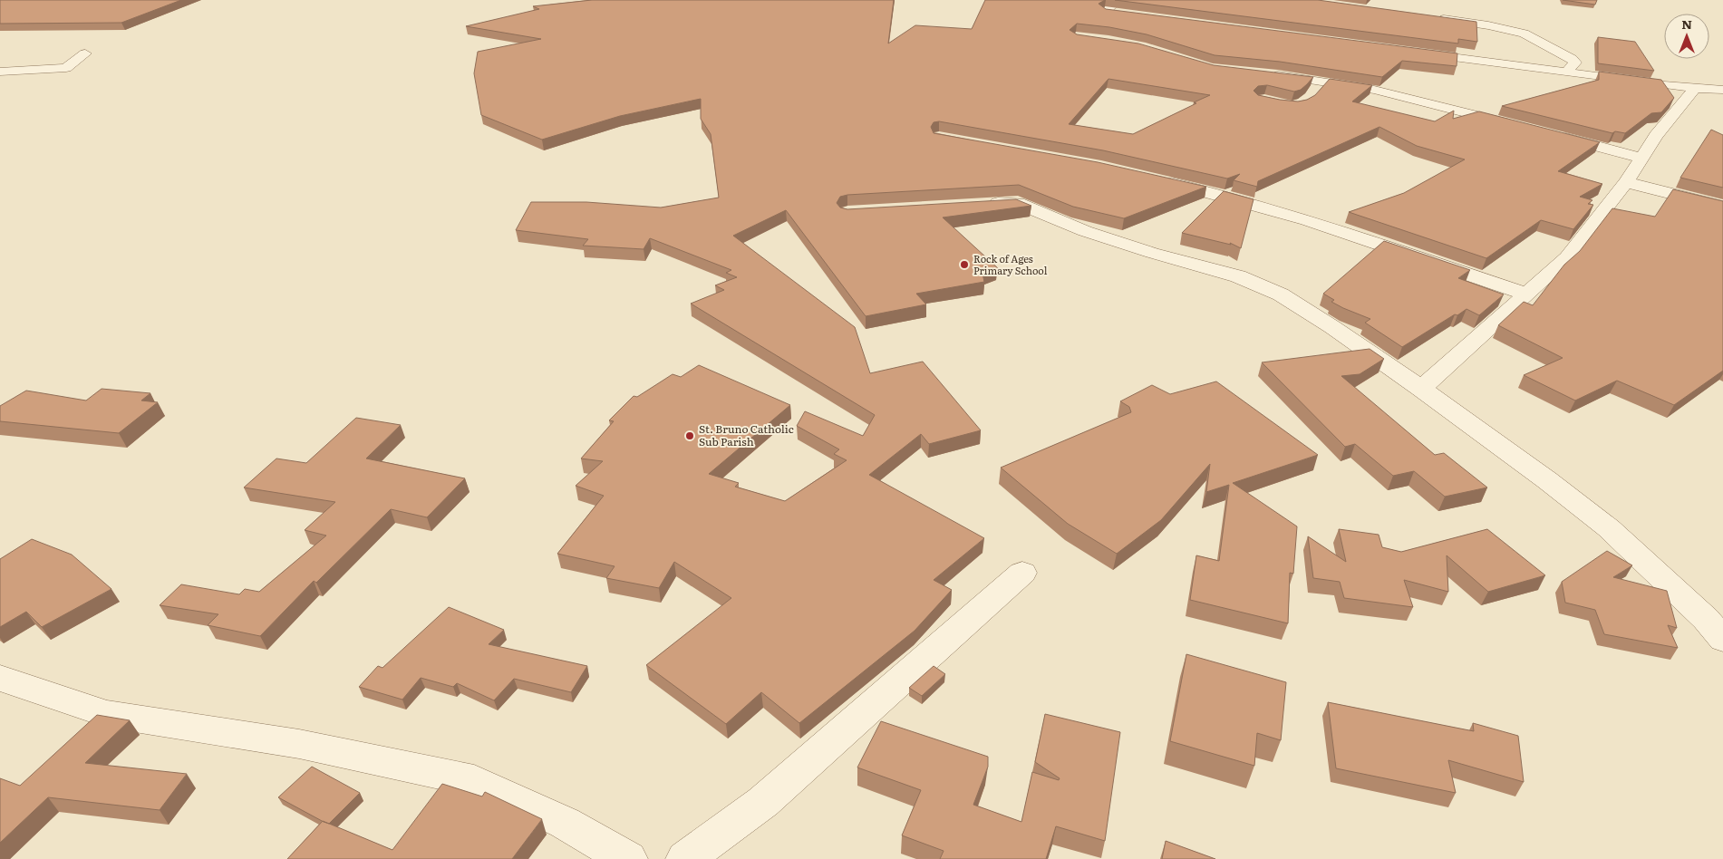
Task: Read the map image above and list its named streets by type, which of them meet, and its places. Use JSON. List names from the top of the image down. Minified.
{"places":["Rock of Ages Primary School","St. Bruno Catholic Sub Parish"],"north":"top"}
